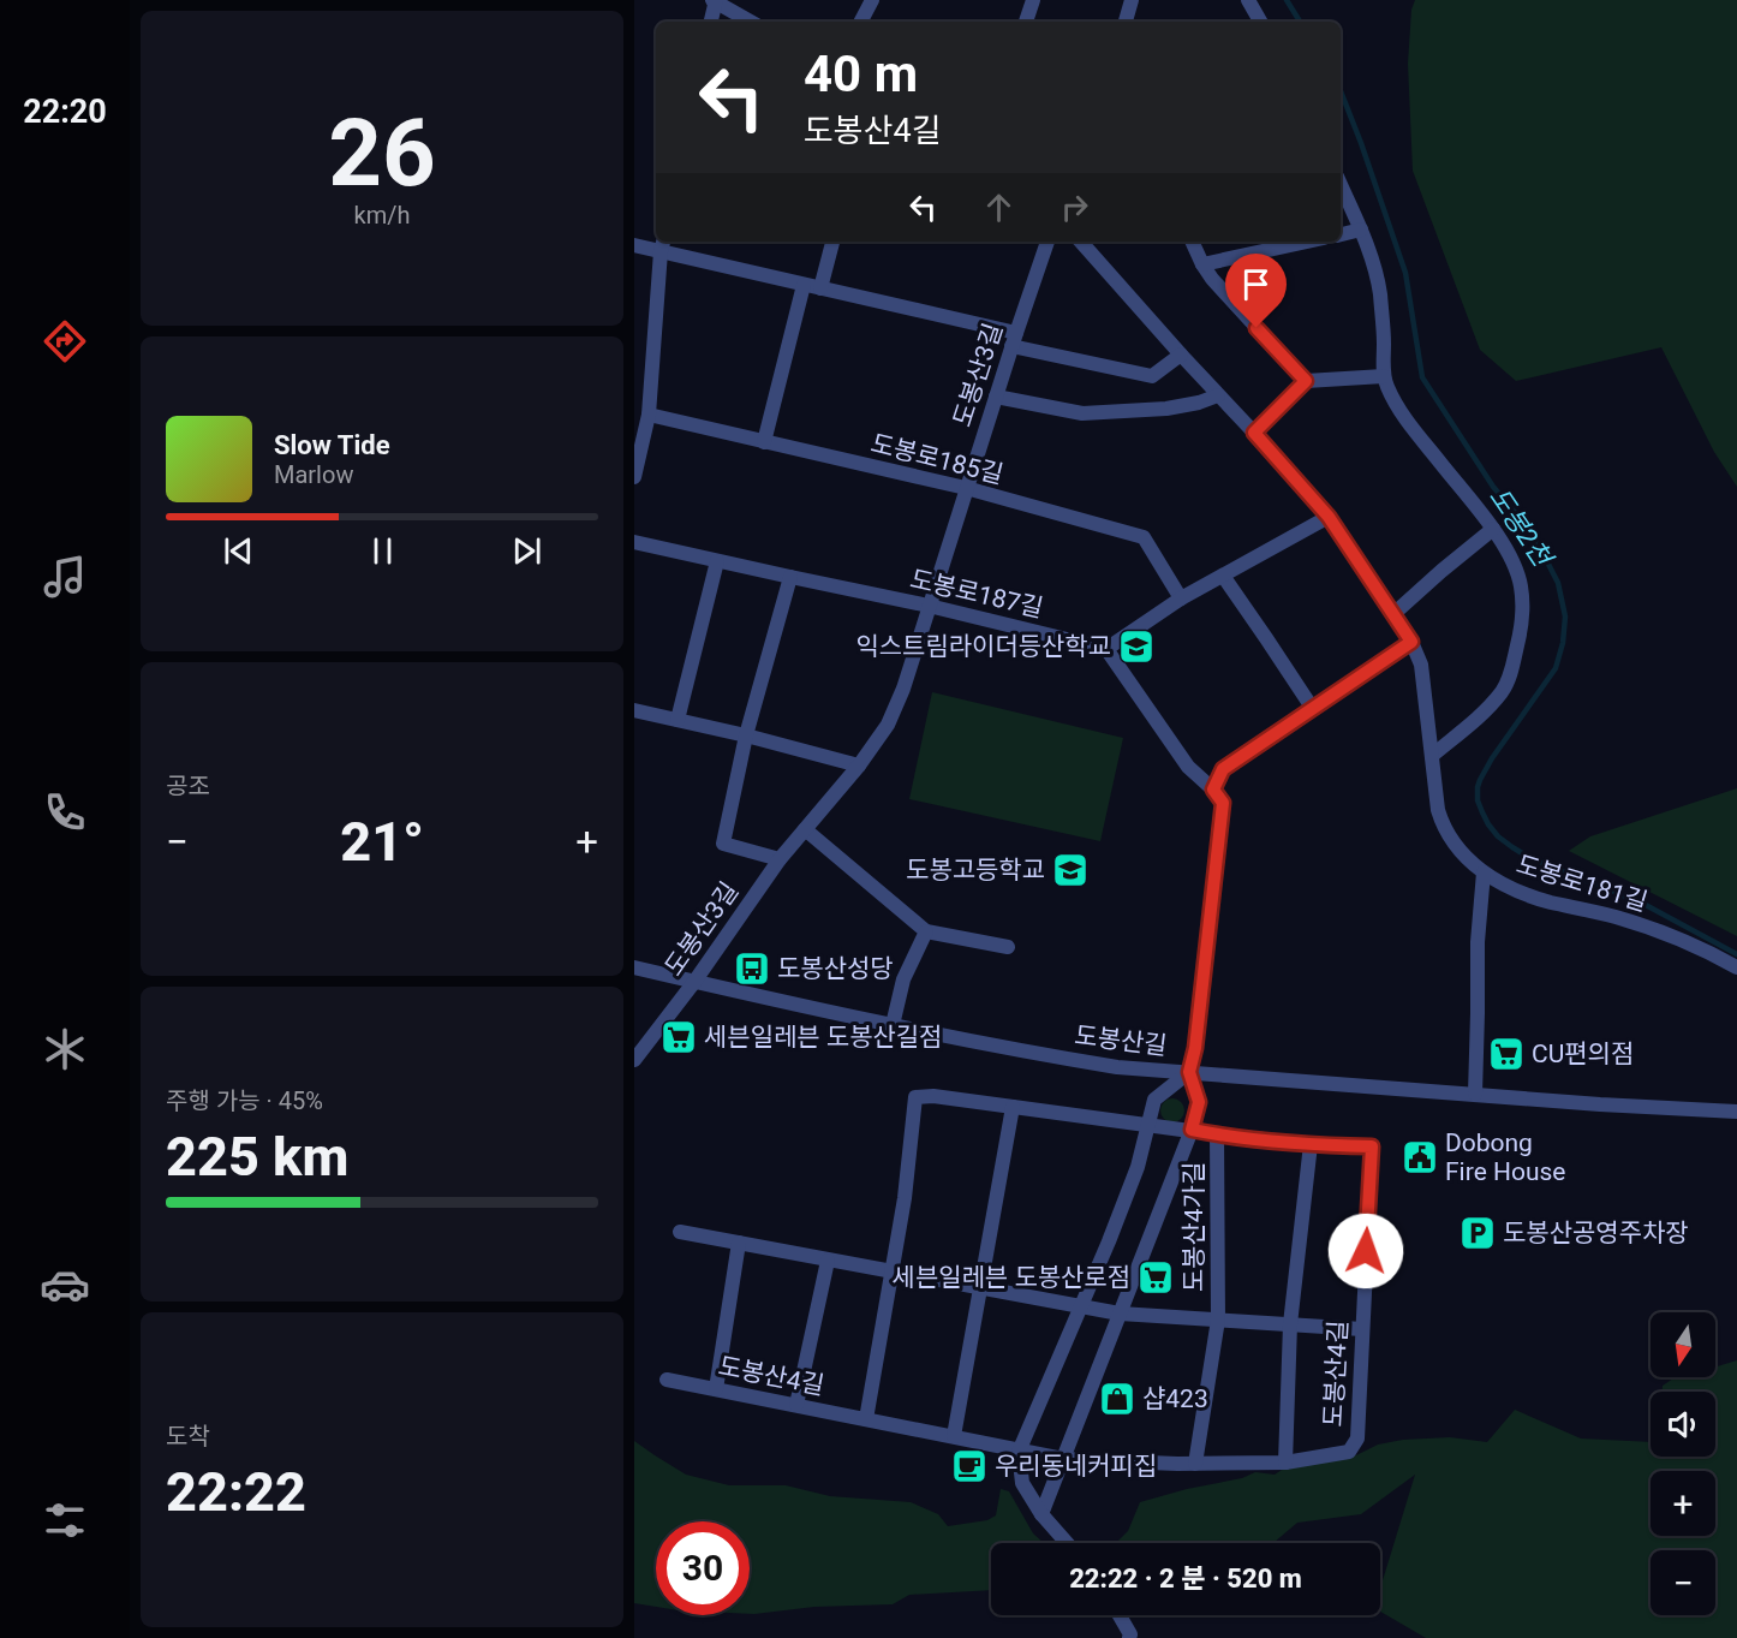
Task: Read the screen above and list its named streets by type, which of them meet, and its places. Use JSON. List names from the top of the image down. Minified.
{"streets":{"street":["도봉산3길","도봉로185길","도봉로187길","도봉로181길","도봉산길","도봉산4가길","도봉산4길"]},"crossings":[["도봉산3길","도봉로185길"],["도봉산3길","도봉로187길"],["도봉산3길","도봉산길"],["도봉산4가길","도봉산4길"]],"water":["도봉2천"],"places":{"school or university":["익스트림라이더등산학교","도봉고등학교"],"bus stop":["도봉산성당"],"supermarket":["세븐일레븐 도봉산길점","CU편의점","세븐일레븐 도봉산로점"],"public building":["Dobong Fire House"],"parking":["도봉산공영주차장"],"shop":["샵423"],"cafe":["우리동네커피집"]},"north":"bottom","page":{"tabs":"22:20","tile":[["26","km/h"],"공조",["주행 가능 · 45%","225 km"],["도착","22:22"]],"turn":["40 m","도봉산4길"],"song":["Slow Tide","Marlow"],"heat":["−","21°","+"],"map_buttons":["+","−"],"limit":"30","trip":"22:22 · 2 분 · 520 m"}}
